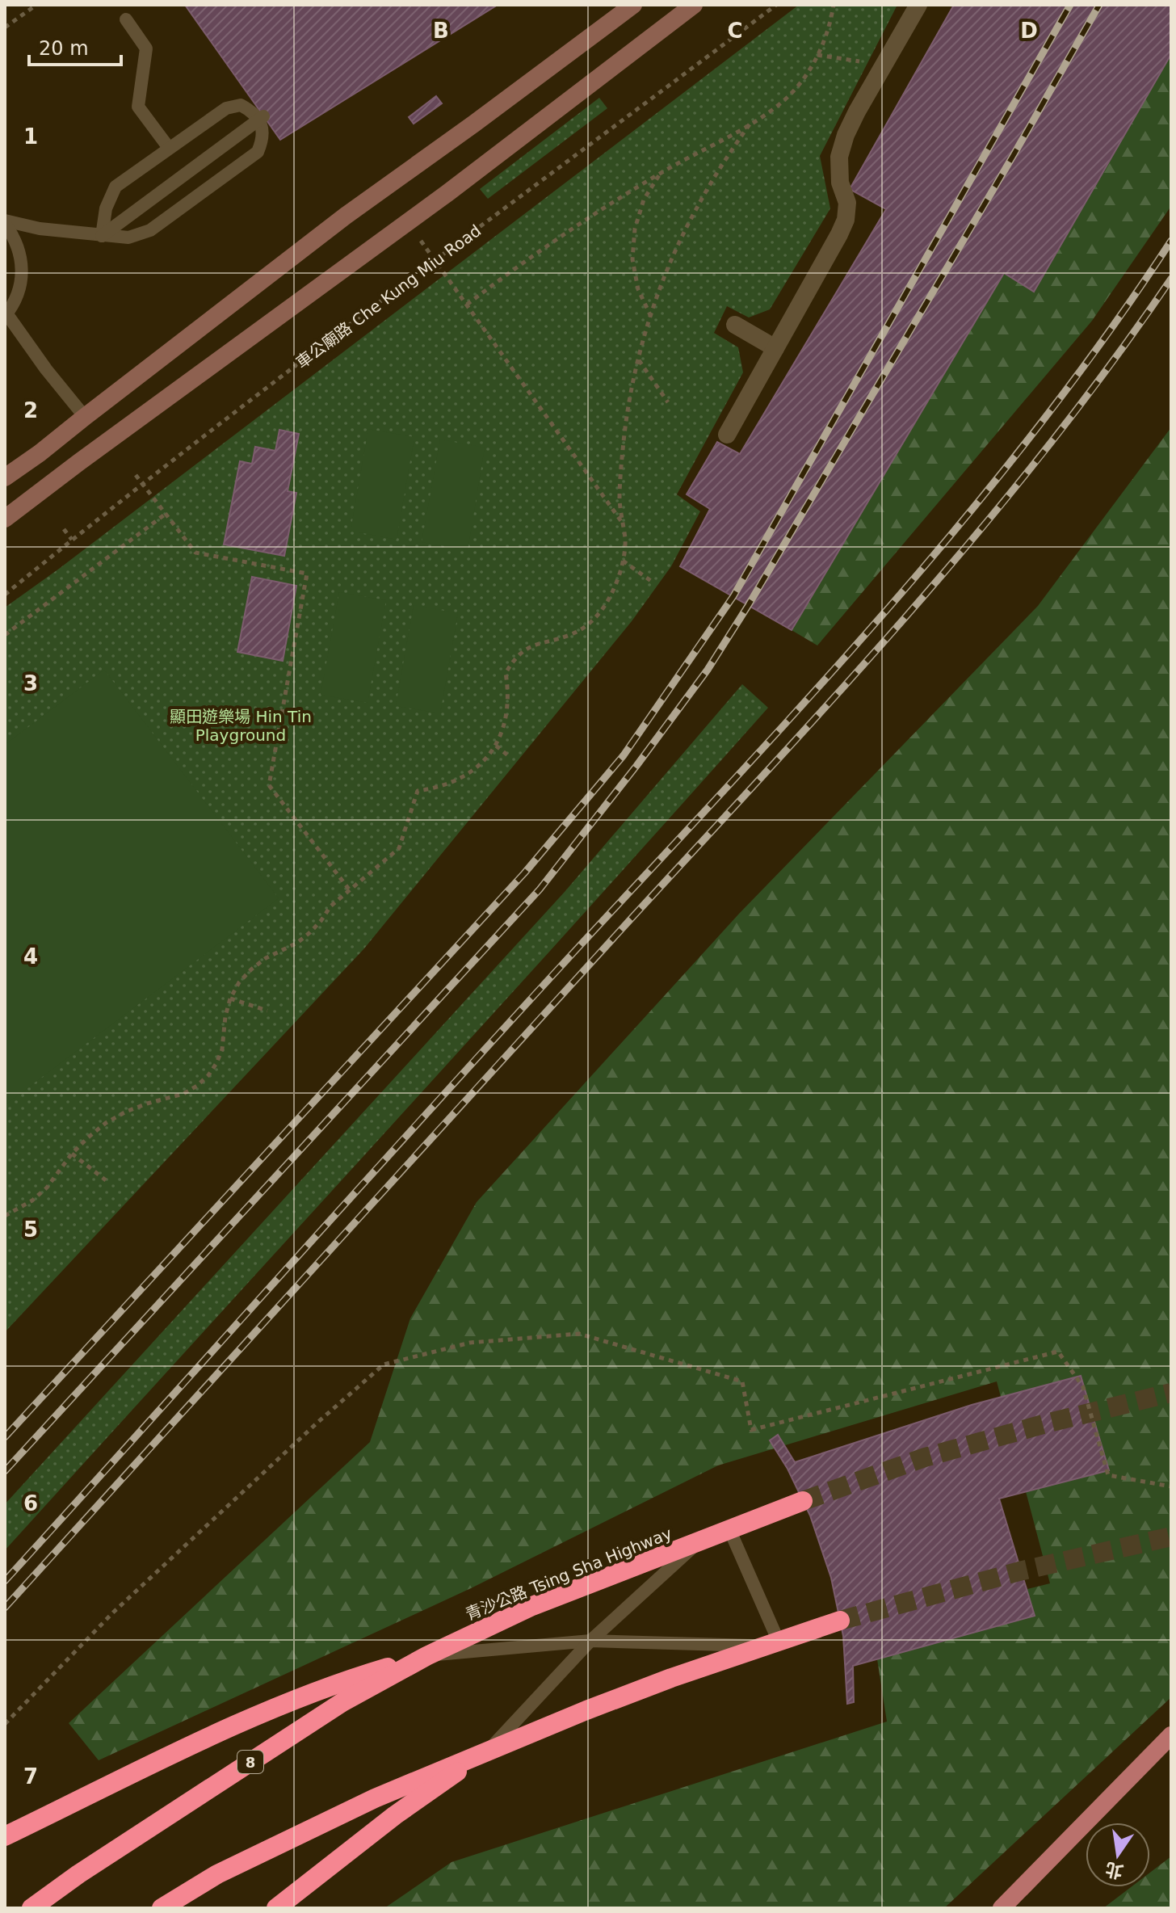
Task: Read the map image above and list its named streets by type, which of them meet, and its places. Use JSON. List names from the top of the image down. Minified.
{"streets":{"highway":["青沙公路 Tsing Sha Highway","8"],"path":["車公廟路 Che Kung Miu Road"]},"parks":["顯田遊樂場 Hin Tin Playground"],"scale_bar":"20 m","north":"bottom","grid":{"columns":["B","C","D"],"rows":["1","2","3","4","5","6","7"]}}
